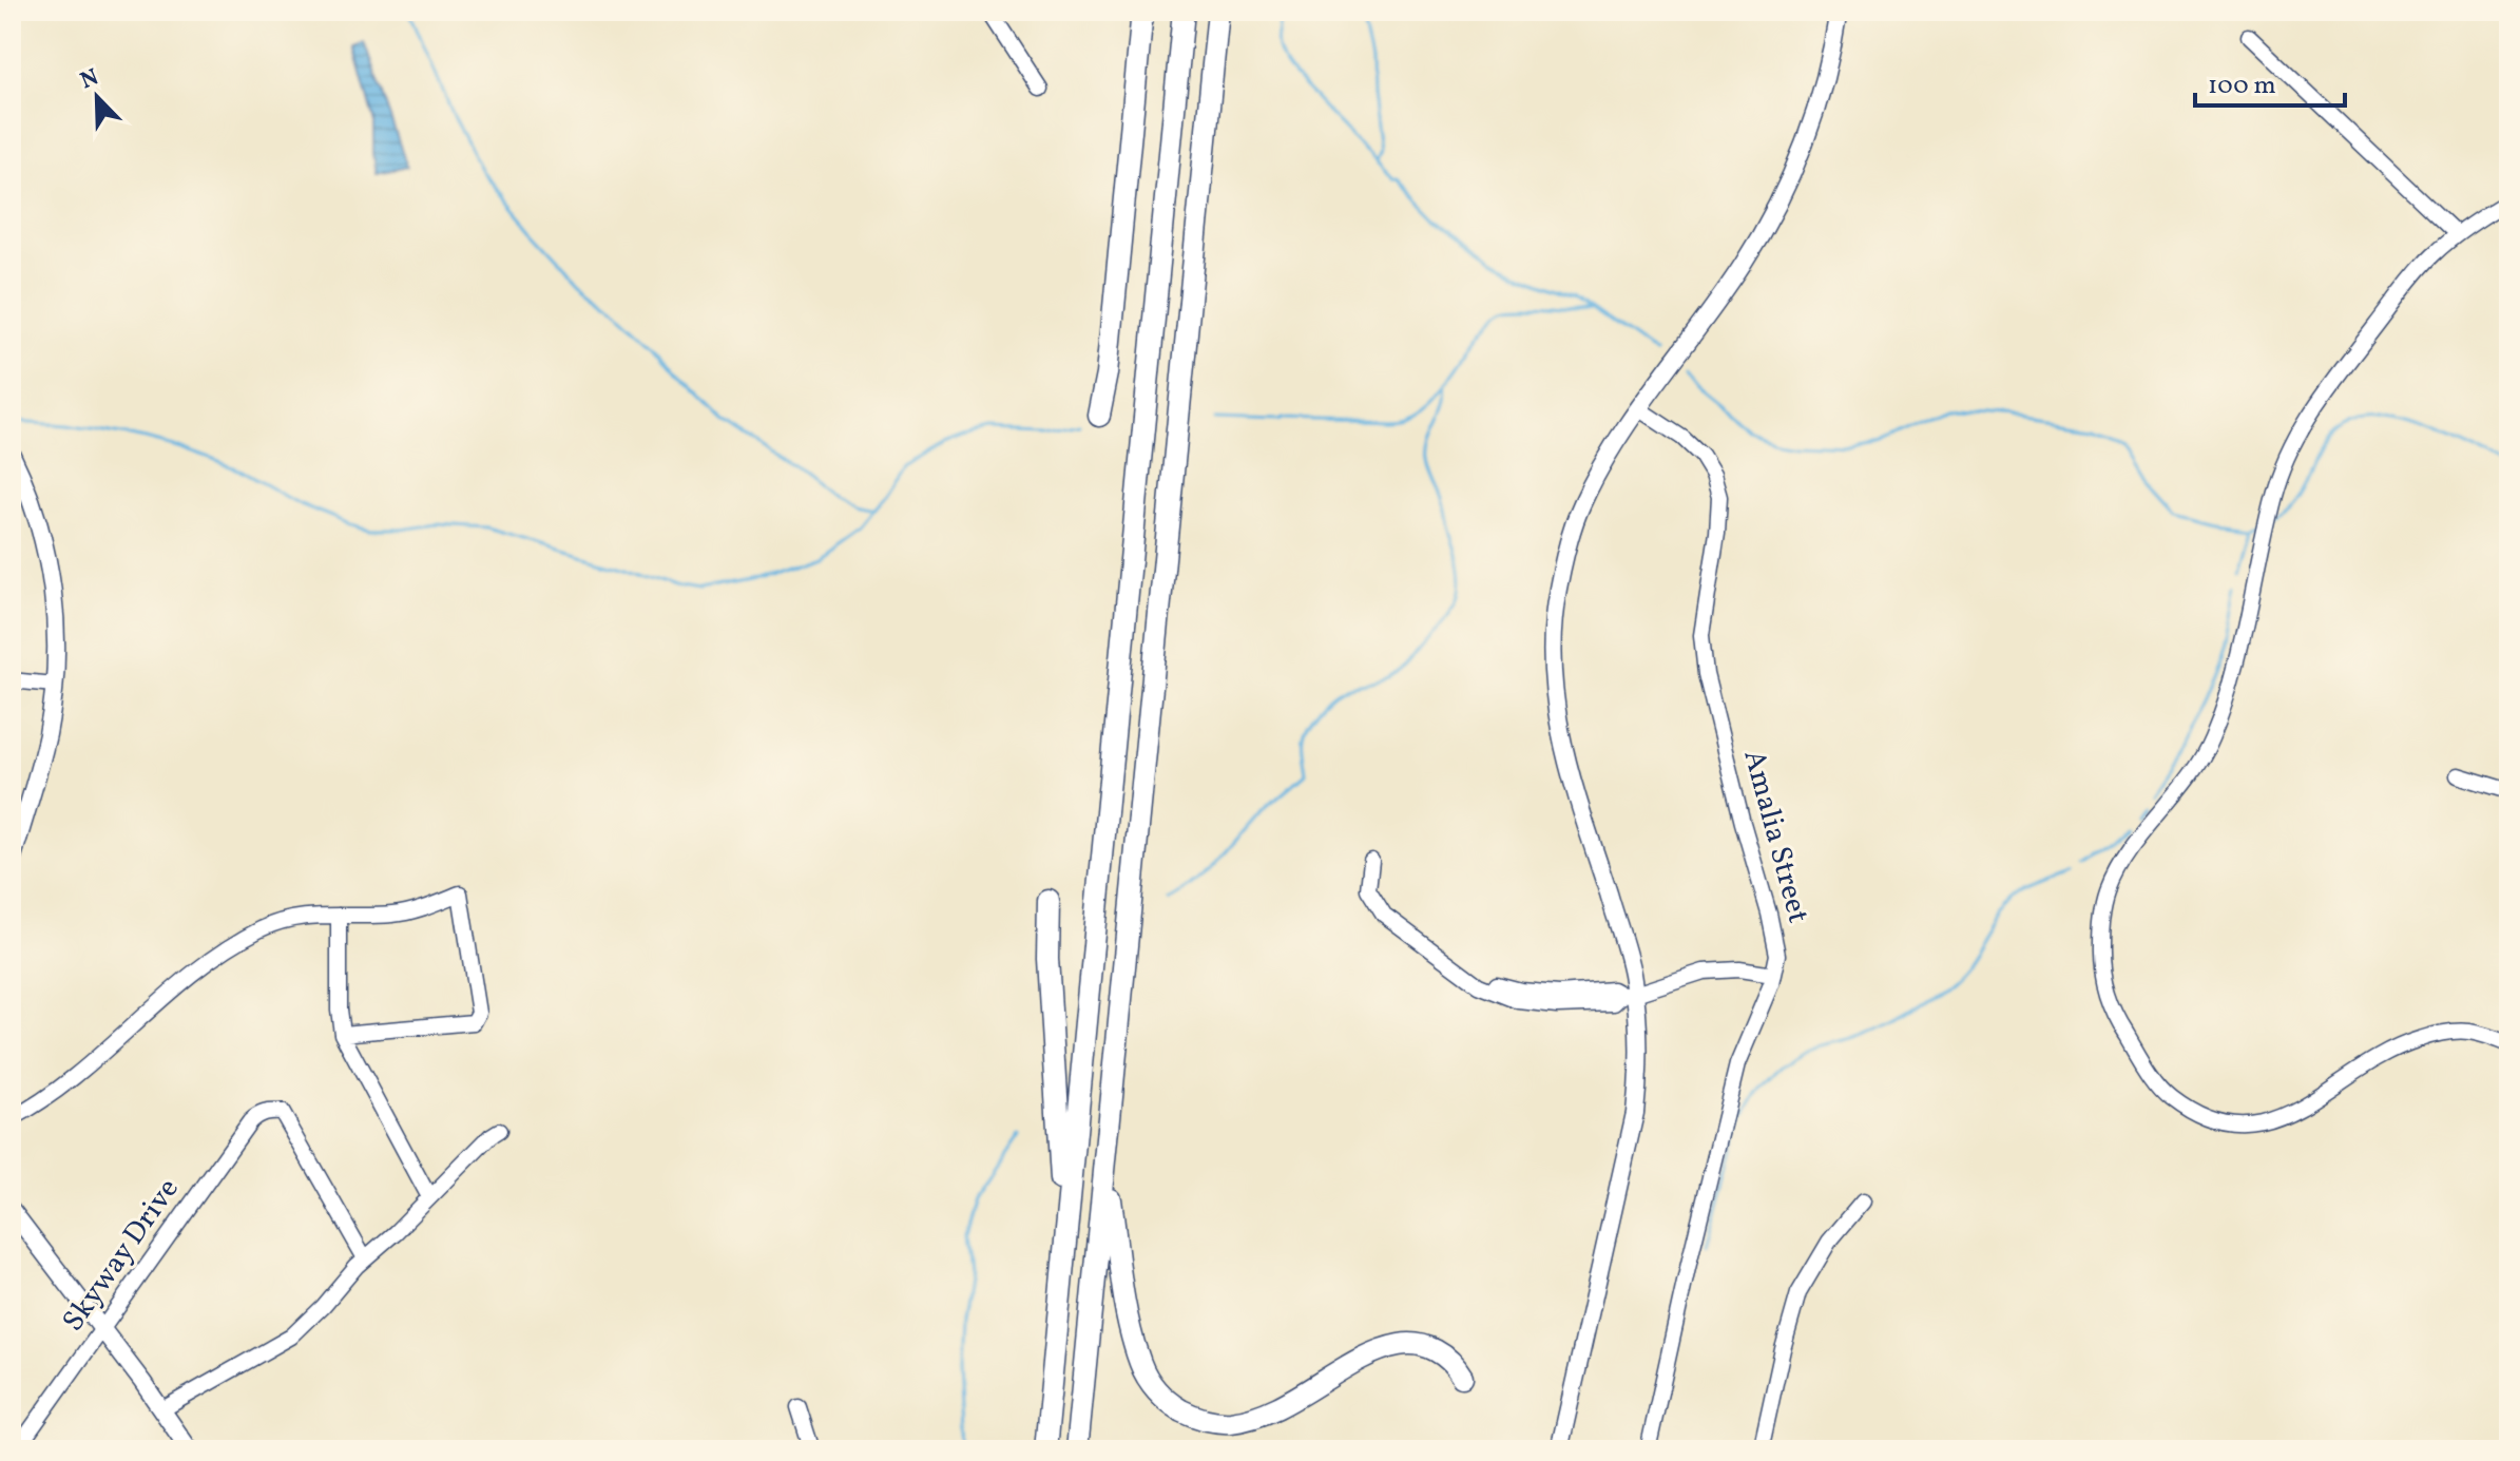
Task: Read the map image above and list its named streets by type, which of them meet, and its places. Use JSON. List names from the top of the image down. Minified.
{"streets":{"street":["Amalia Street","Skyway Drive"]},"scale_bar":"100 m","north":"top left"}
